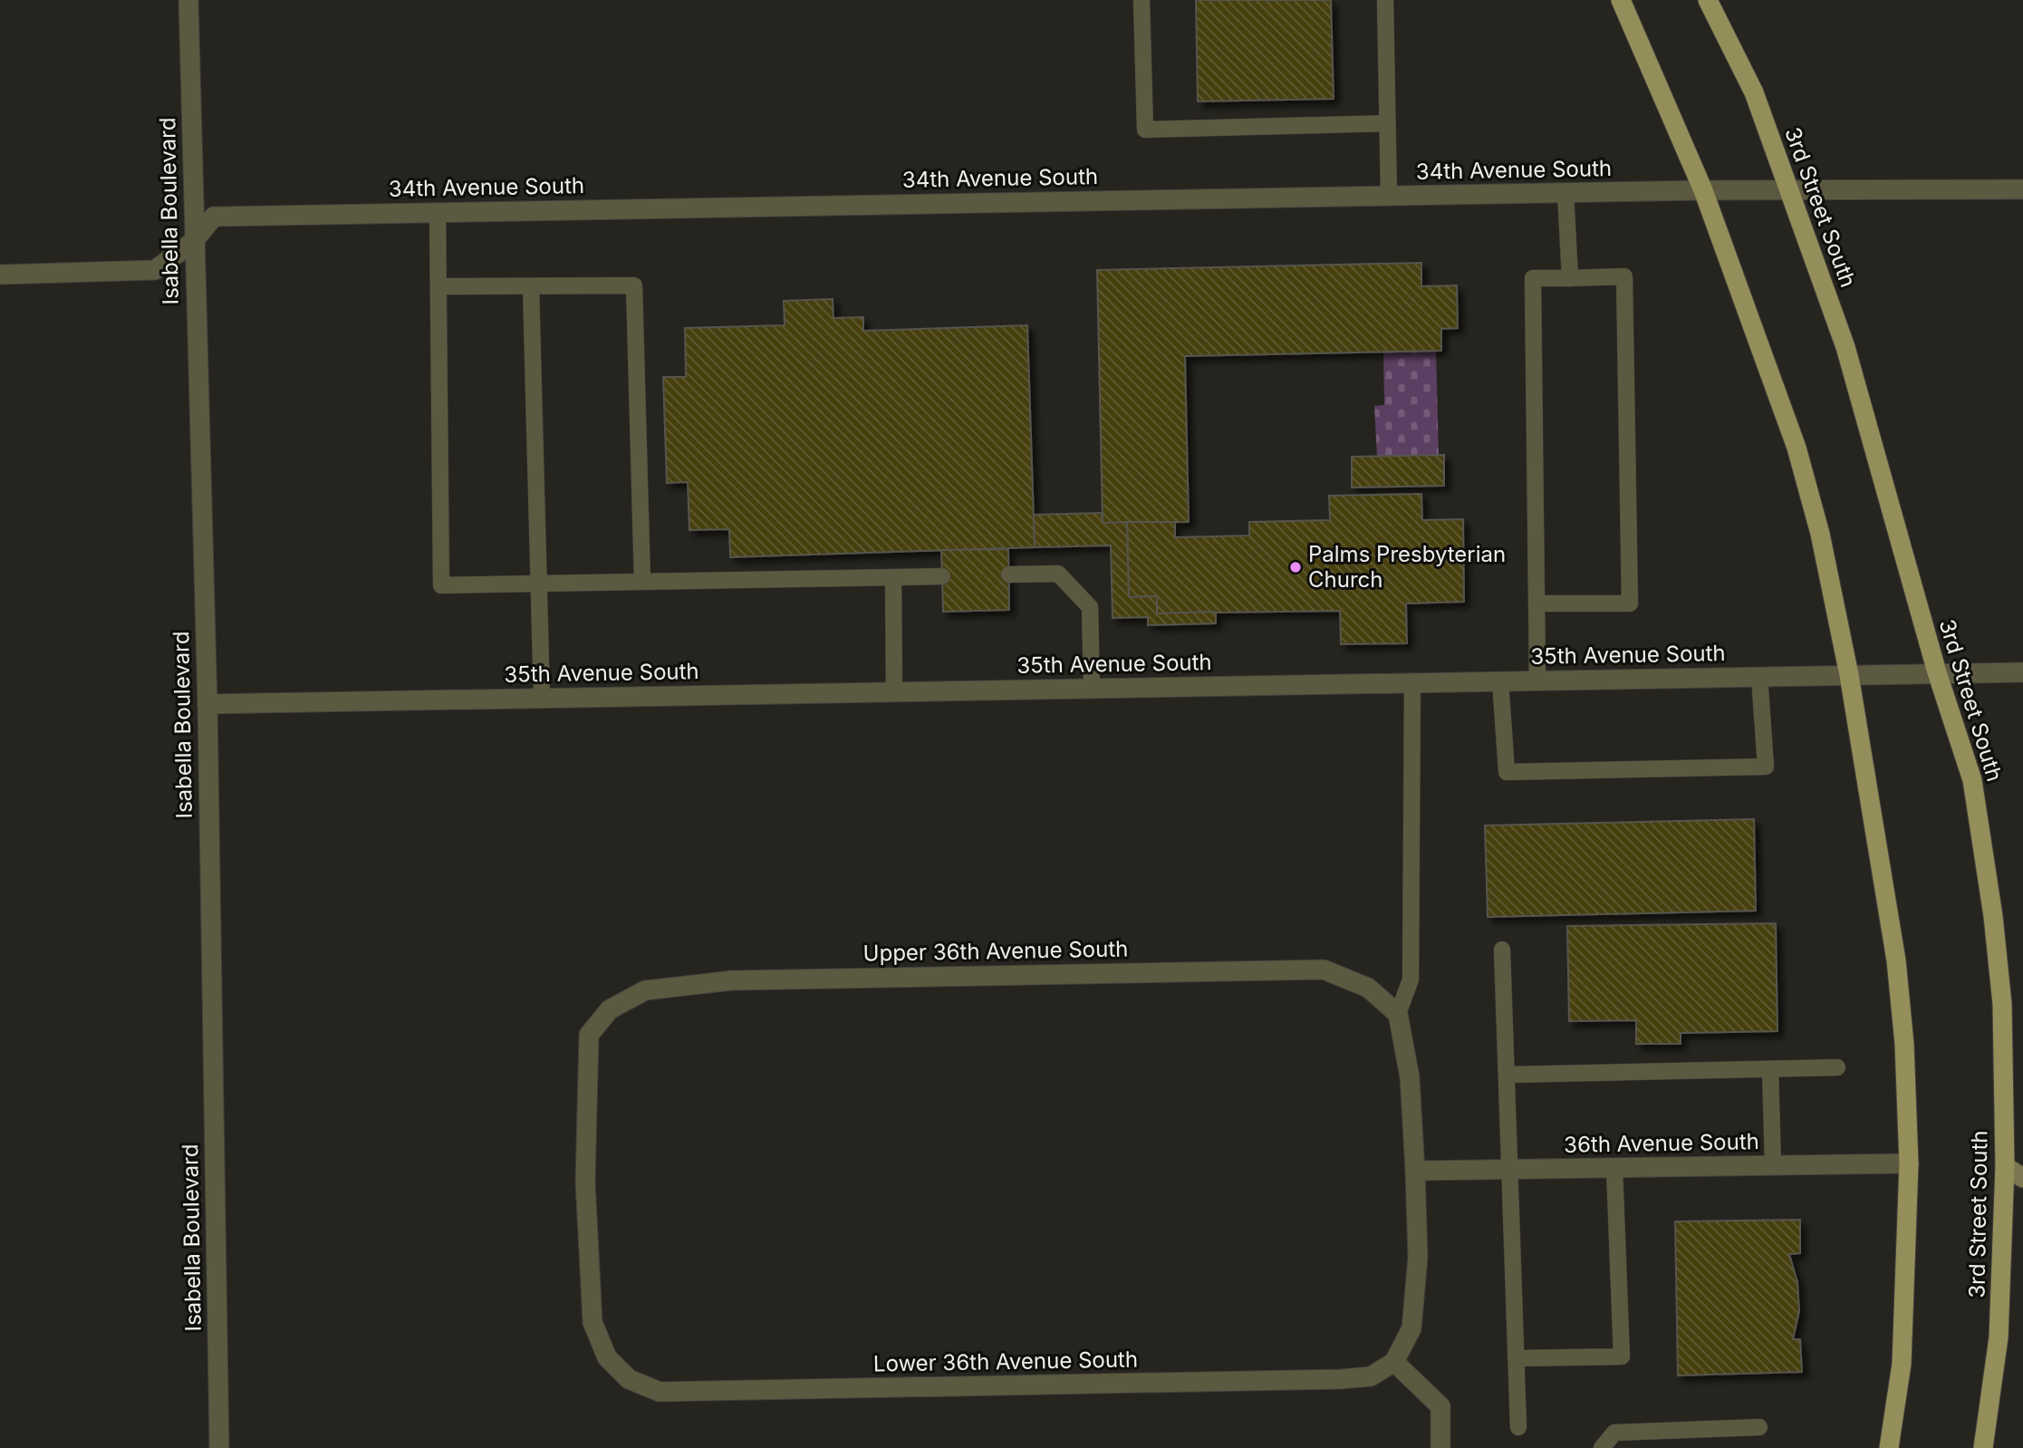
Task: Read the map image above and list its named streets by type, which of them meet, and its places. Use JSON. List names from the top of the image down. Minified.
{"streets":{"main road":["3rd Street South"],"street":["34th Avenue South","Isabella Boulevard","35th Avenue South","Upper 36th Avenue South","36th Avenue South","Lower 36th Avenue South"]},"crossings":[["34th Avenue South","3rd Street South"],["34th Avenue South","Isabella Boulevard"],["3rd Street South","35th Avenue South"],["Isabella Boulevard","35th Avenue South"],["Upper 36th Avenue South","Lower 36th Avenue South"]],"places":["Palms Presbyterian Church"]}
